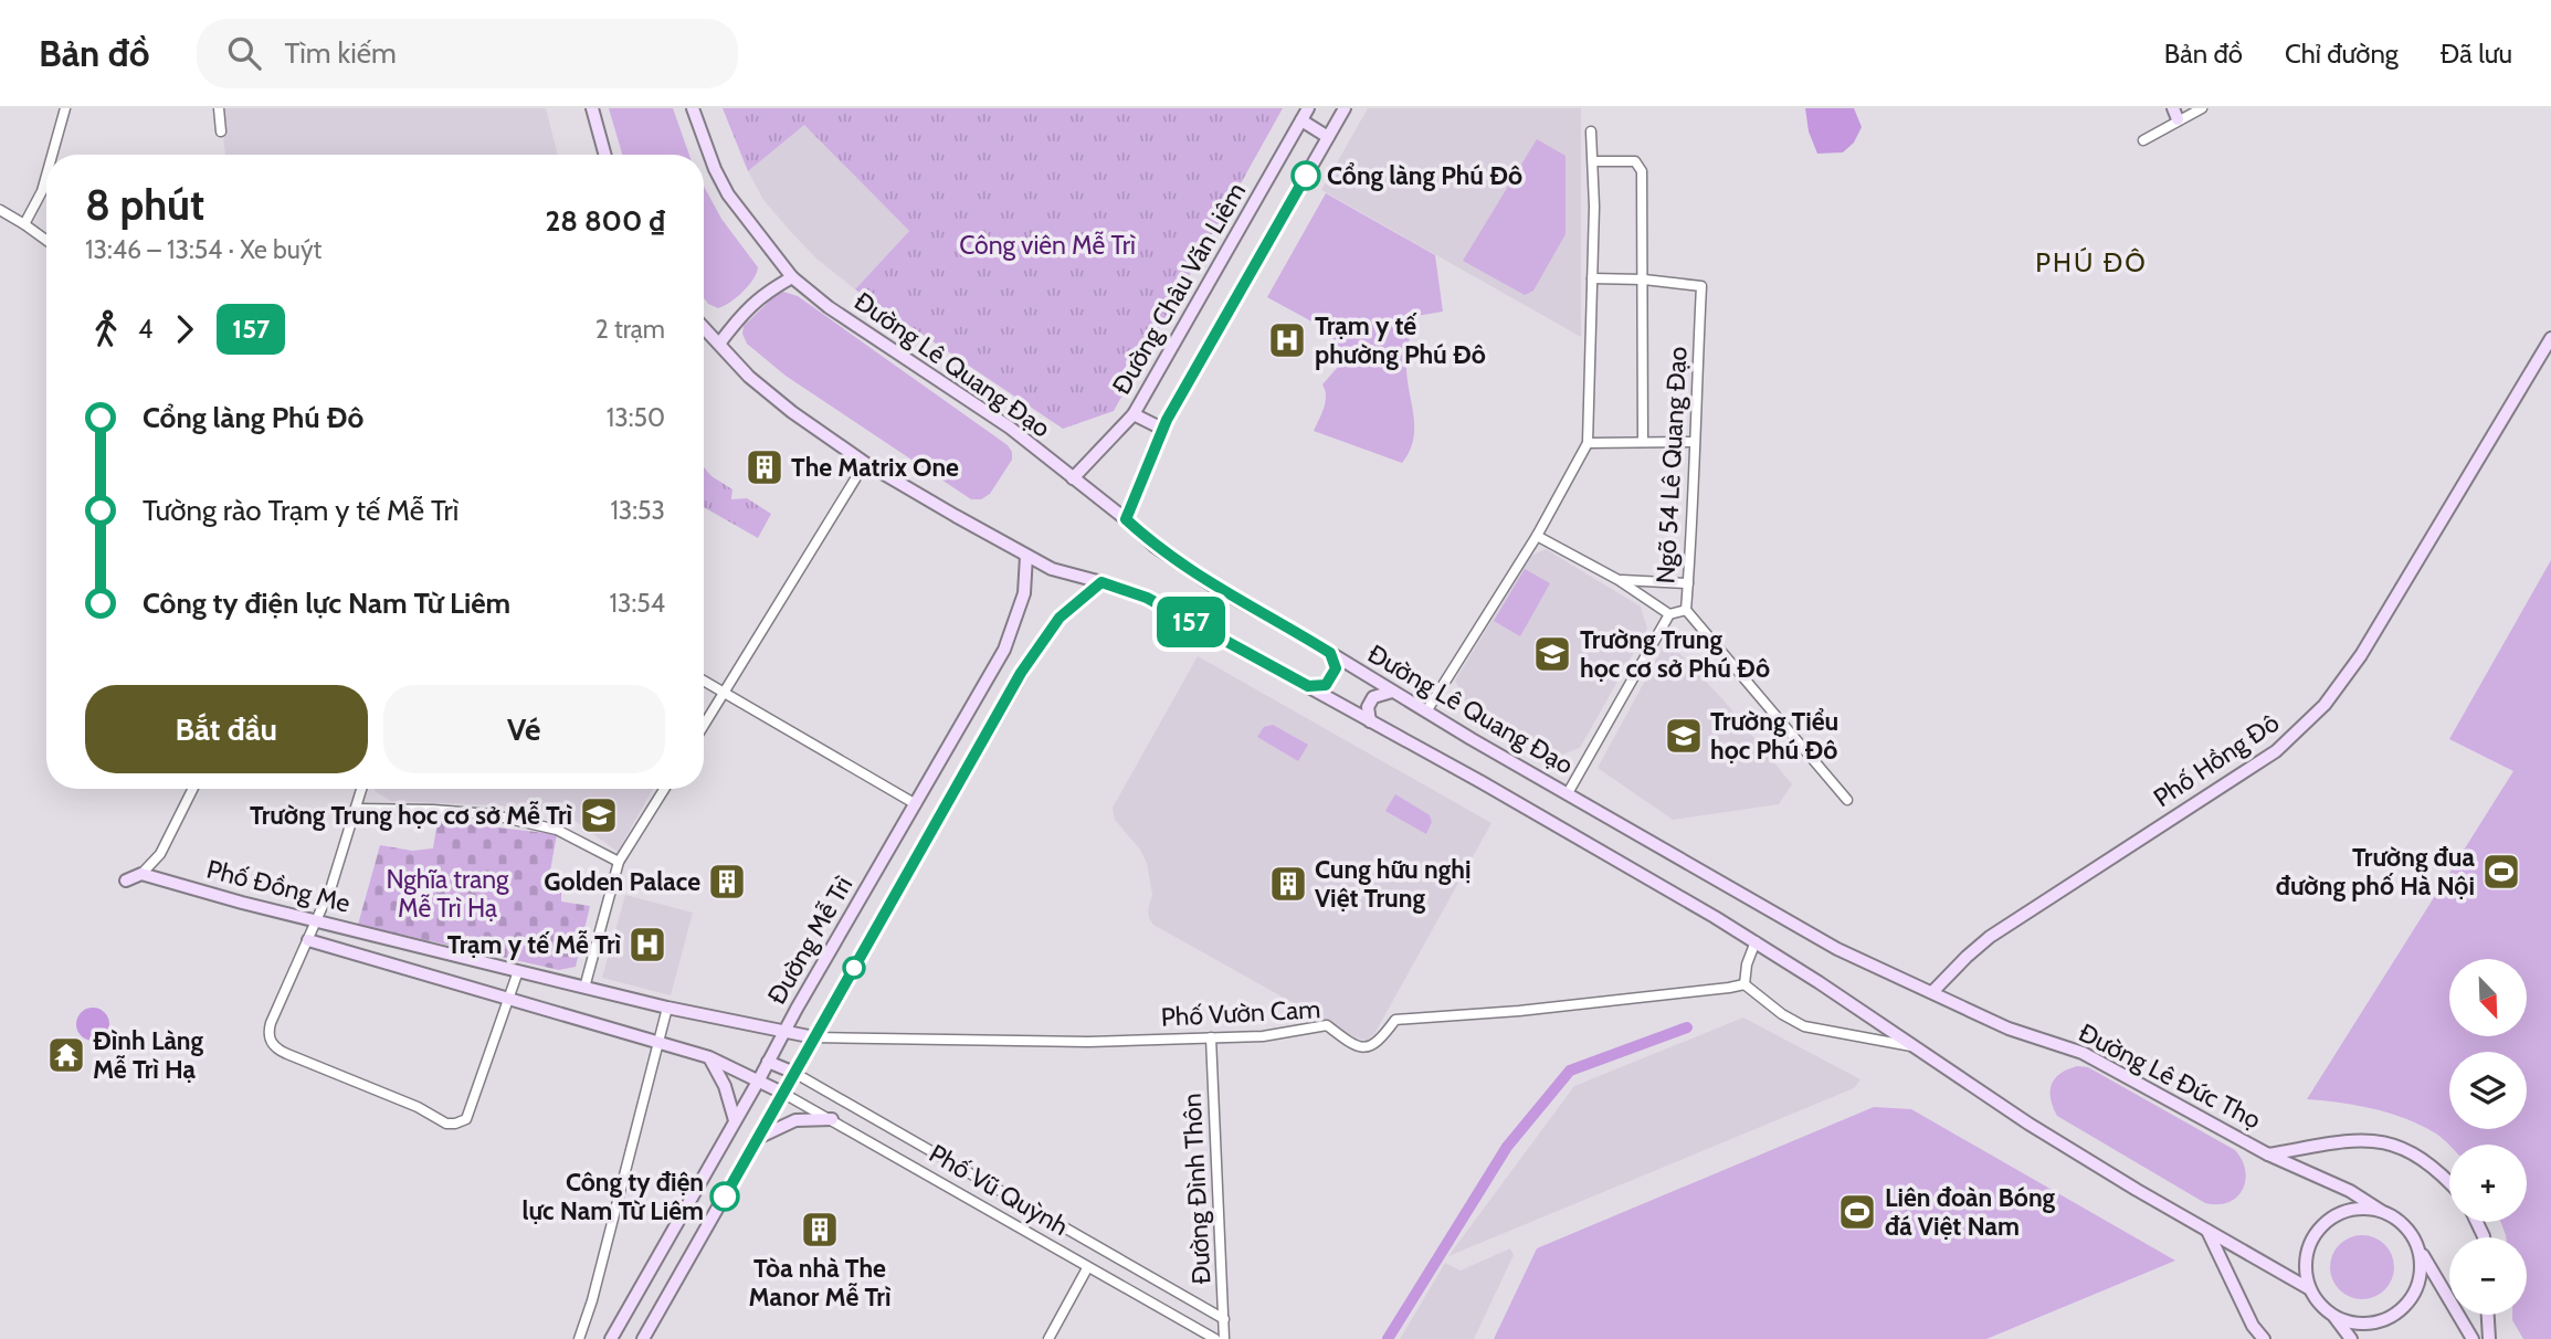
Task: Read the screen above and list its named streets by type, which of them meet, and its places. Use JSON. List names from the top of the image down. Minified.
{"streets":{"main road":["Đường Châu Văn Liêm","Đường Lê Quang Đạo","Phố Hồng Đô","Phố Đồng Me","Đường Mễ Trì","Đường Lê Đức Thọ","Phố Vũ Quỳnh"],"street":["Ngõ 54 Lê Quang Đạo","Phố Vườn Cam","Đường Đình Thôn"]},"crossings":[["Đường Châu Văn Liêm","Đường Lê Quang Đạo"],["Đường Lê Quang Đạo","Ngõ 54 Lê Quang Đạo"],["Đường Lê Quang Đạo","Phố Hồng Đô"],["Đường Lê Quang Đạo","Đường Lê Đức Thọ"],["Phố Hồng Đô","Đường Lê Đức Thọ"],["Phố Đồng Me","Đường Mễ Trì"],["Phố Đồng Me","Phố Vườn Cam"],["Phố Đồng Me","Phố Vũ Quỳnh"],["Đường Mễ Trì","Phố Vườn Cam"],["Đường Mễ Trì","Phố Vũ Quỳnh"],["Phố Vườn Cam","Đường Đình Thôn"],["Đường Đình Thôn","Phố Vũ Quỳnh"]],"districts":["PHÚ ĐÔ"],"parks":["Công viên Mễ Trì","Nghĩa trang Mễ Trì Hạ"],"places":{"other":["Cổng làng Phú Đô","Công ty điện lực Nam Từ Liêm"],"hospital":["Trạm y tế phường Phú Đô","Trạm y tế Mễ Trì"],"building":["The Matrix One","Golden Palace","Cung hữu nghị Việt Trung","Tòa nhà The Manor Mễ Trì"],"school or university":["Trường Trung học cơ sở Phú Đô","Trường Tiểu học Phú Đô","Trường Trung học cơ sở Mễ Trì"],"sports":["Trường đua đường phố Hà Nội","Liên đoàn Bóng đá Việt Nam"],"temple":["Đình Làng Mễ Trì Hạ"]},"lines":["bus line 157"],"north":"bottom right","page":{"header":"Bản đồ","search":"Tìm kiếm","nav":["Bản đồ","Chỉ đường","Đã lưu"],"on_map":"157","heading":["8 phút","13:46 – 13:54 · Xe buýt","28 800 ₫"],"legs":["4","157","2 trạm"],"list":[{"name":"Cổng làng Phú Đô","value":"13:50"},{"name":"Tường rào Trạm y tế Mễ Trì","value":"13:53"},{"name":"Công ty điện lực Nam Từ Liêm","value":"13:54"}],"buttons":["Bắt đầu","Vé"],"map_buttons":["+","−"]}}
